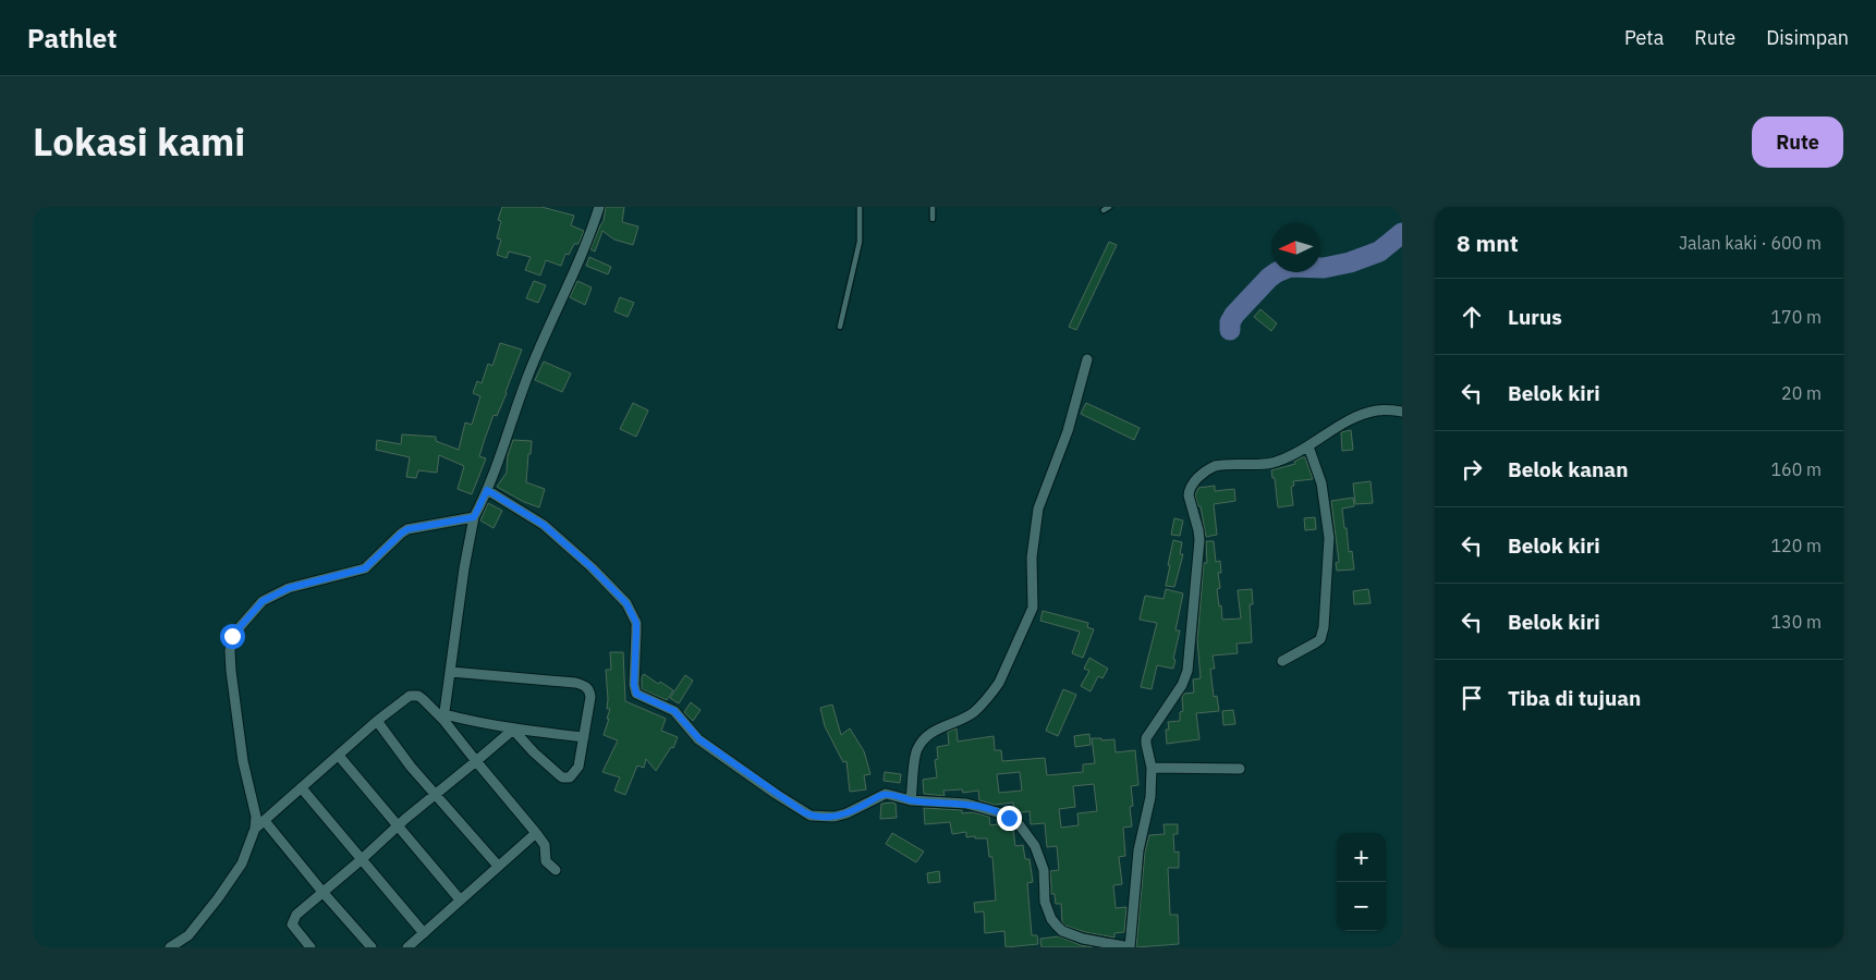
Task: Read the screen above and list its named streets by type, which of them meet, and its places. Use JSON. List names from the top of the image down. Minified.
{"north":"left","page":{"header":"Pathlet","nav":["Peta","Rute","Disimpan"],"title":"Lokasi kami","buttons":"Rute","heading":["8 mnt","Jalan kaki · 600 m"],"list":[["Lurus","170 m"],["Belok kiri","20 m"],["Belok kanan","160 m"],["Belok kiri","120 m"],["Belok kiri","130 m"],"Tiba di tujuan"],"map_buttons":["+","−"]}}
